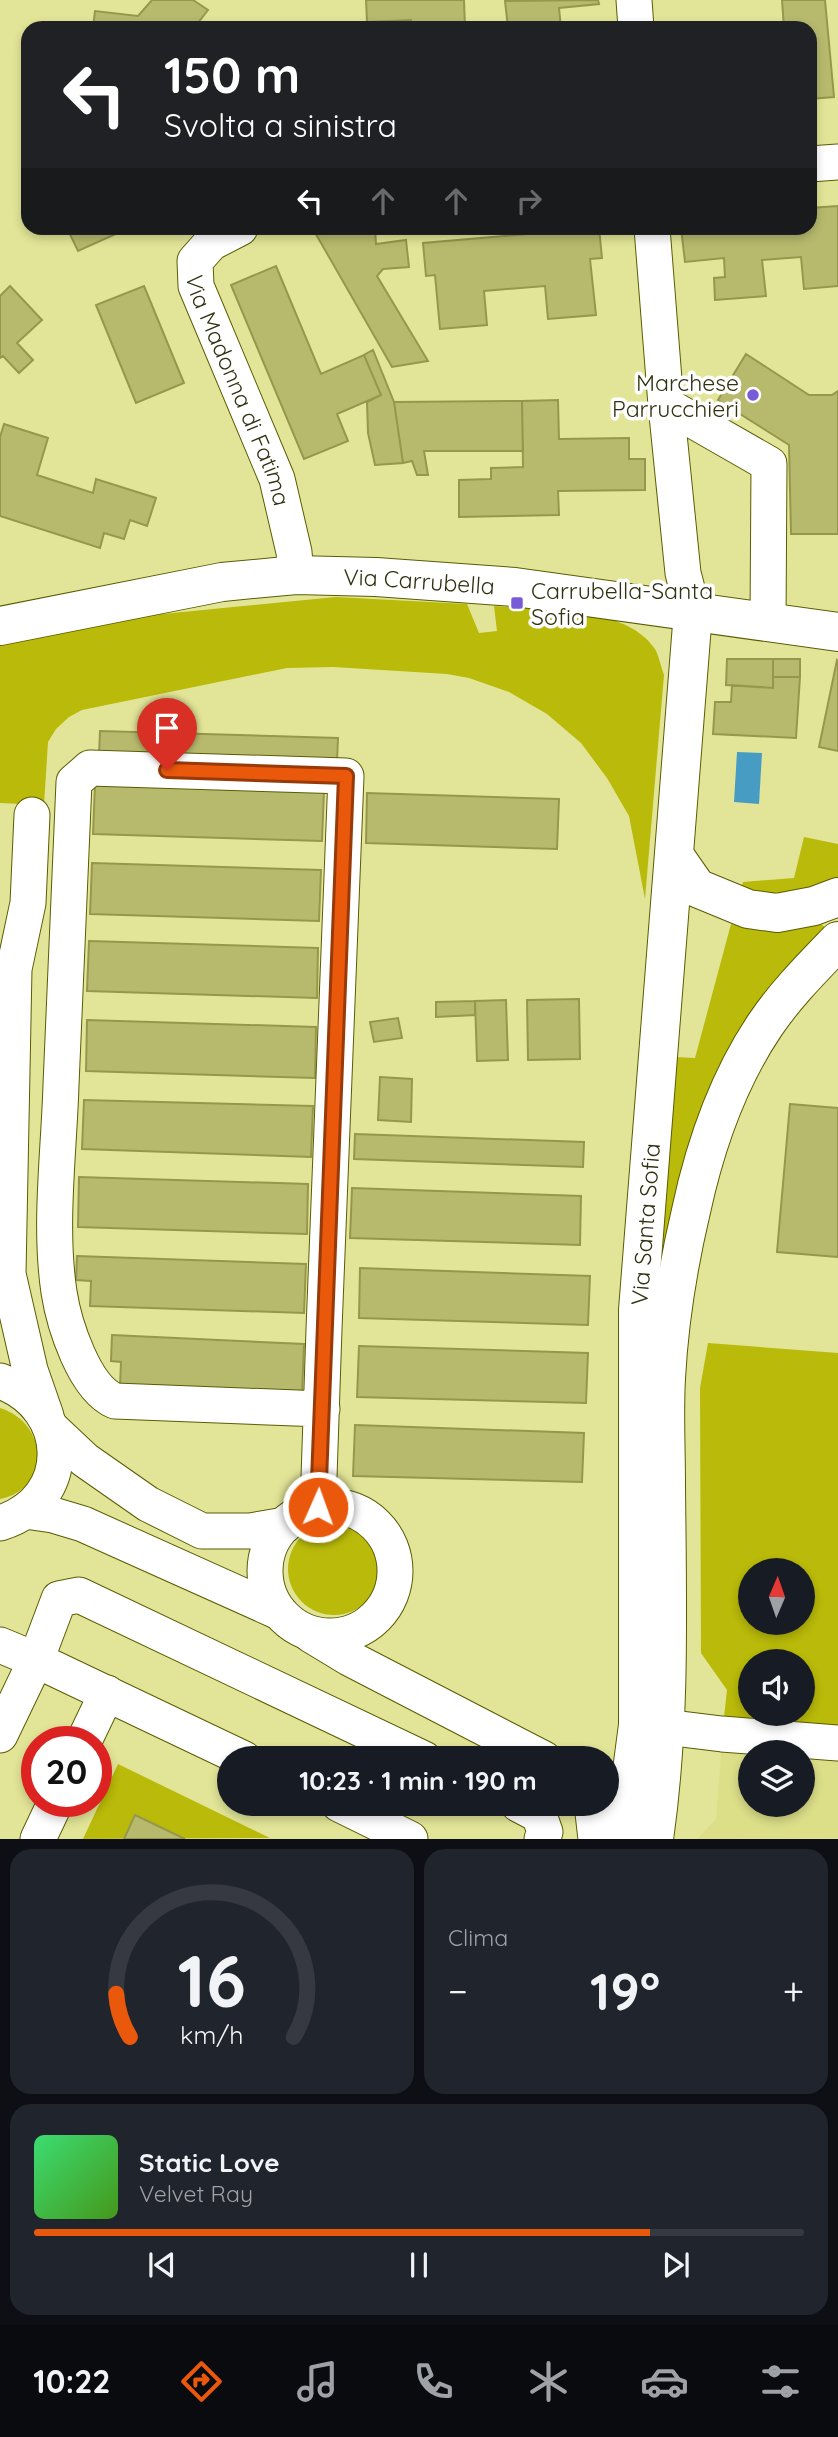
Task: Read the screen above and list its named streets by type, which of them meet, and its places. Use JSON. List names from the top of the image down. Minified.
{"streets":{"main road":["Via Carrubella","Via Santa Sofia"],"street":["Via Madonna di Fatima"]},"crossings":[["Via Madonna di Fatima","Via Carrubella"],["Via Carrubella","Via Santa Sofia"]],"places":{"other":["Marchese Parrucchieri"],"transit":["Carrubella-Santa Sofia"]},"north":"top","page":{"turn":["150 m","Svolta a sinistra"],"limit":"20","trip":"10:23 · 1 min · 190 m","tile":"Clima","heat":["−","19°","+"],"song":["Static Love","Velvet Ray"],"tabs":"10:22","gauge":["16","km/h"]}}
